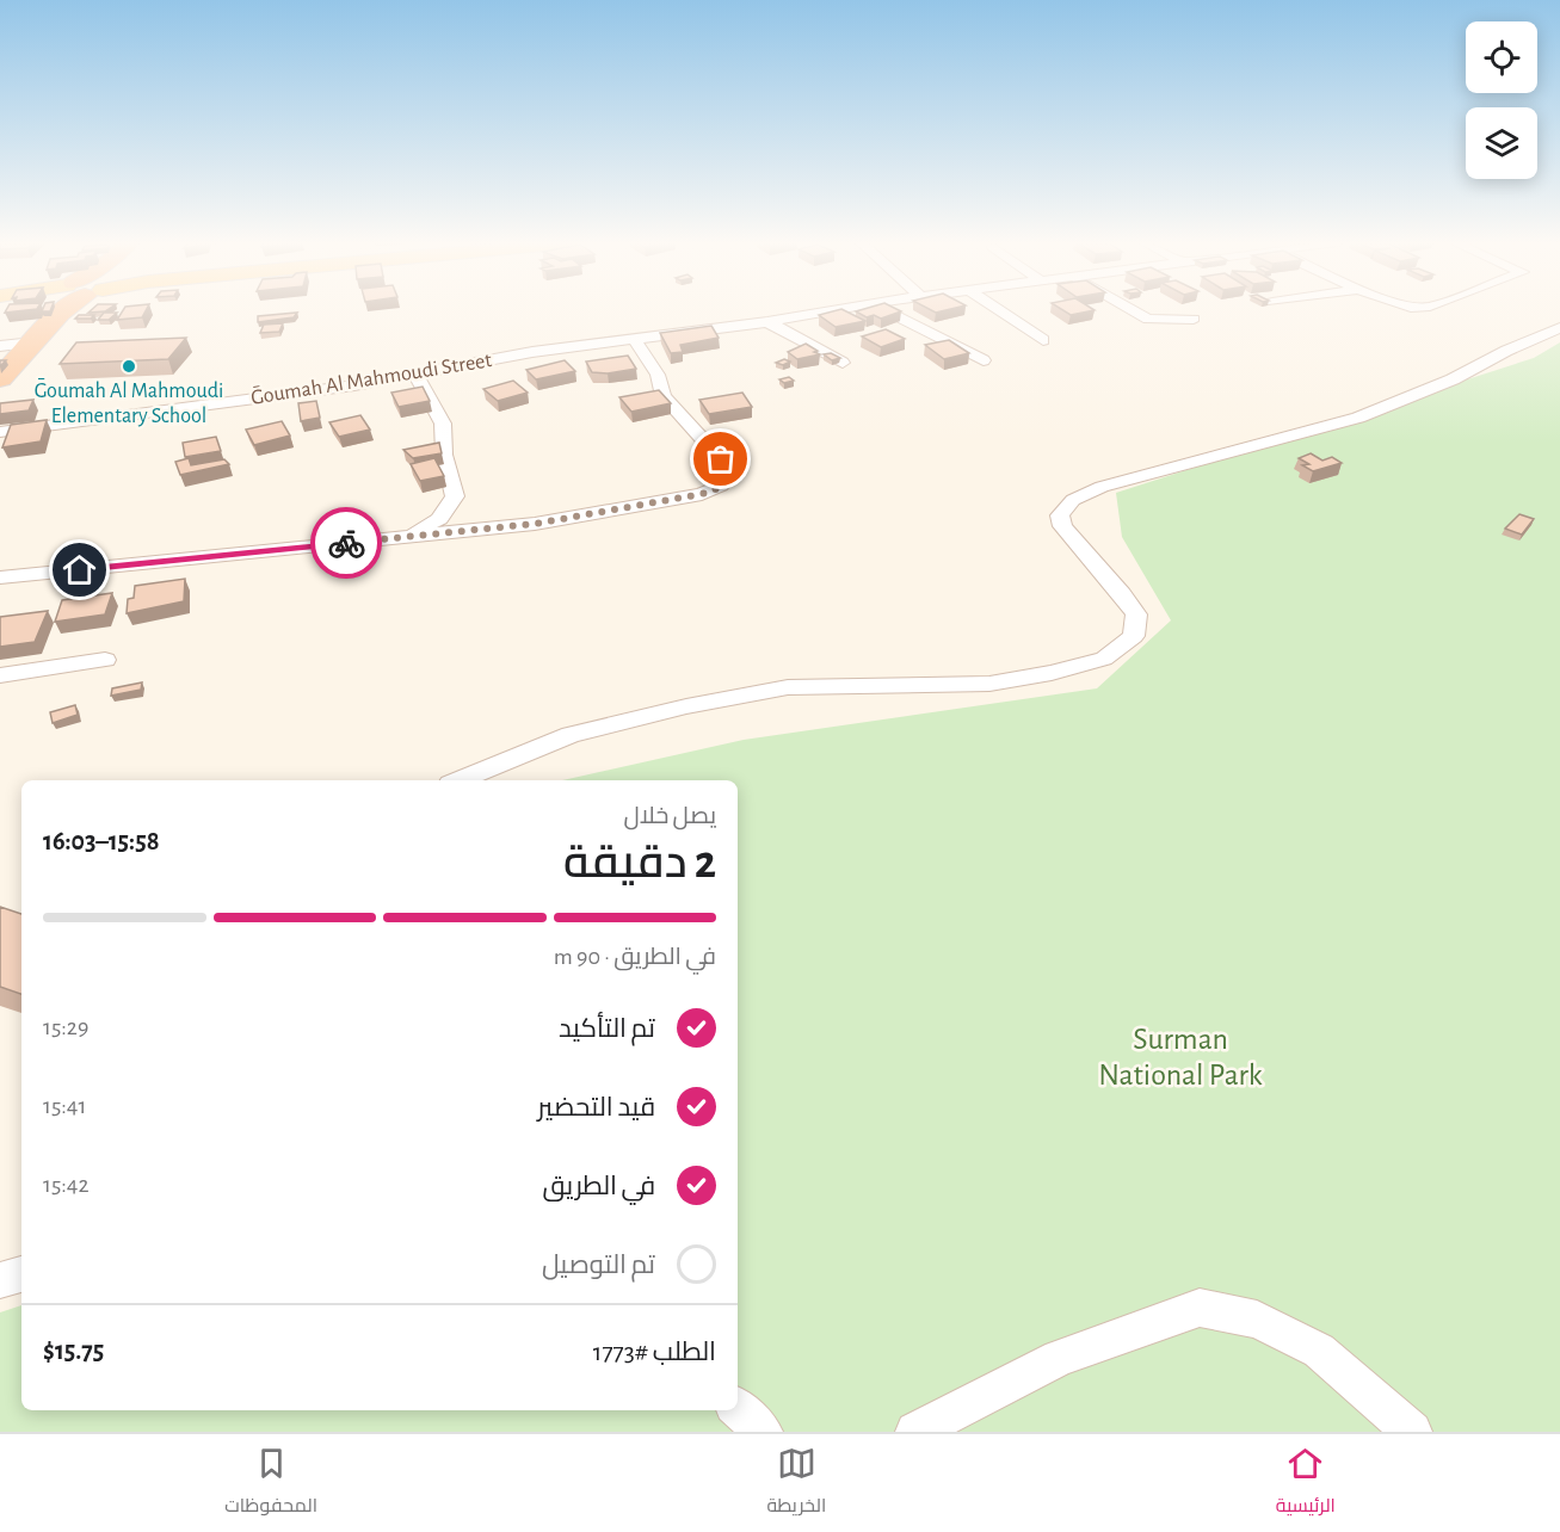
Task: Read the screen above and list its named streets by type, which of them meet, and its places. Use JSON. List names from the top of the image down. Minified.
{"streets":{"street":["Ḡoumah Al Mahmoudi Street"]},"parks":["Surman National Park"],"places":["Ḡoumah Al Mahmoudi Elementary School"],"page":{"heading":["2 دقيقة","يصل خلال","15:58–16:03"],"panel":["الطلب #1773","$15.75"],"bar":"في الطريق · 90 m","list":[["تم التأكيد","15:29"],["قيد التحضير","15:41"],["في الطريق","15:42"],"تم التوصيل"],"tabs":["الرئيسية","الخريطة","المحفوظات"]}}
